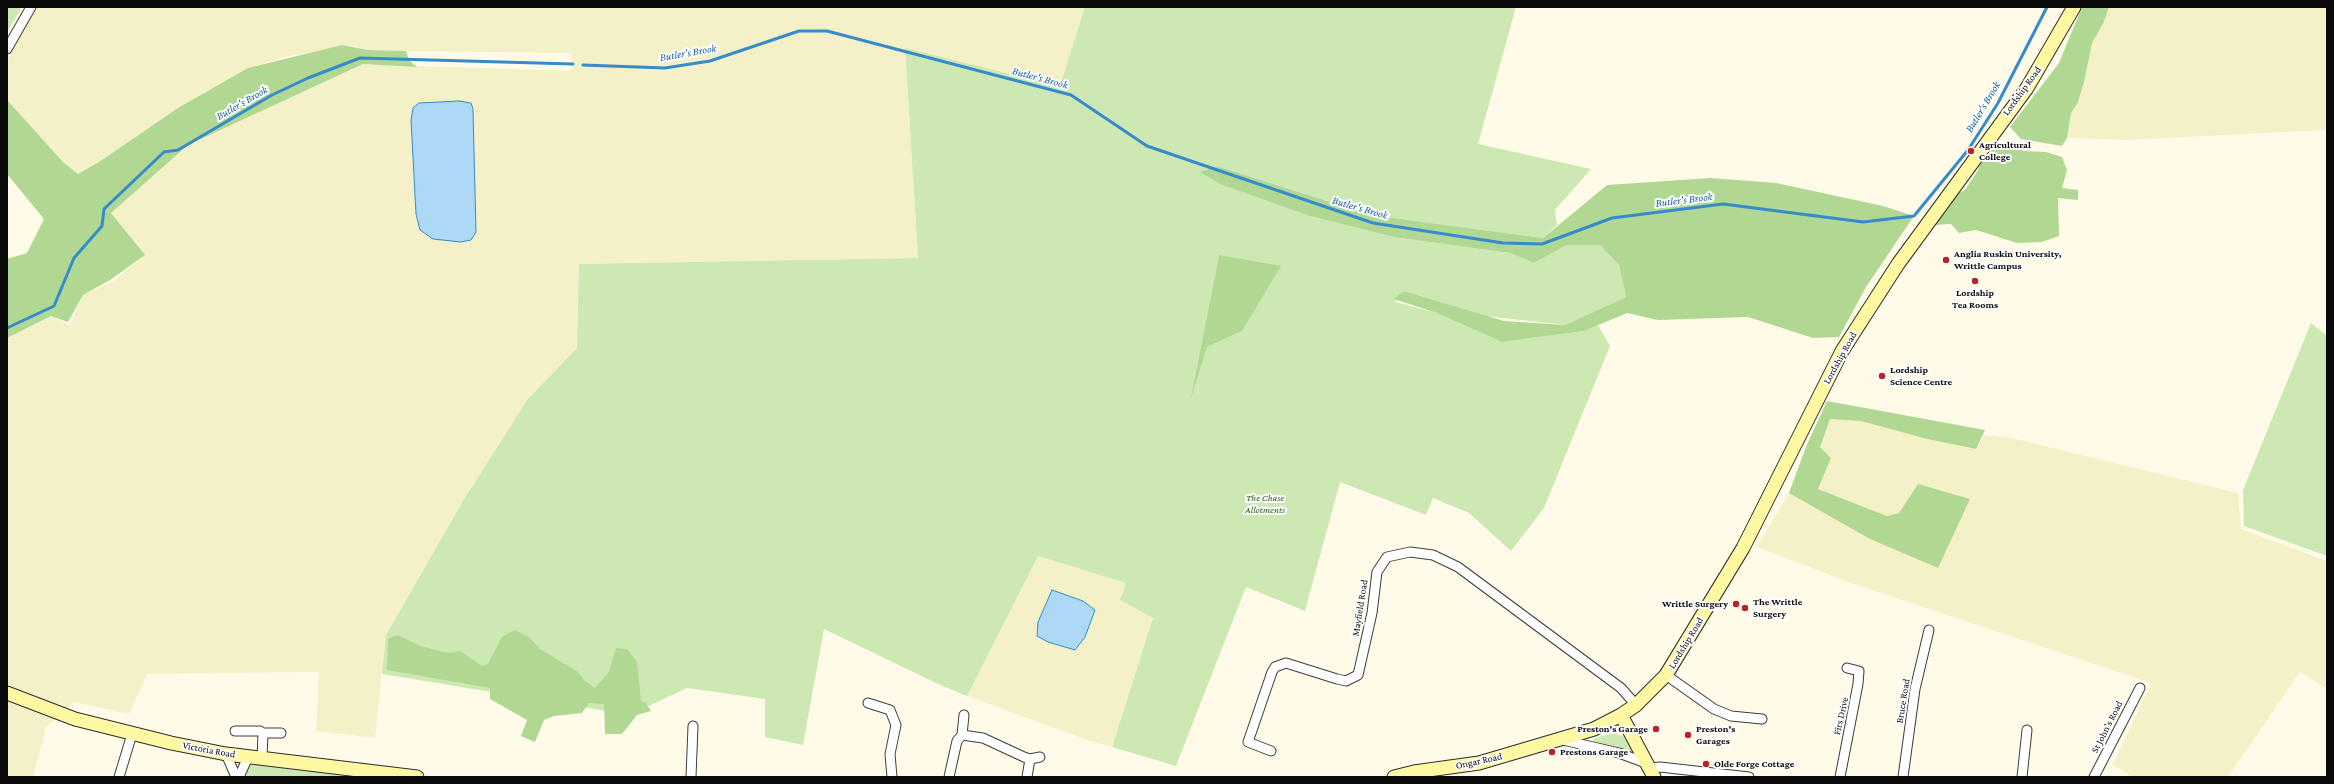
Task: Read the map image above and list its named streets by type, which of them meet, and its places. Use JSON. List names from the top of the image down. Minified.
{"streets":{"street":["Lordship Road","Mayfield Road","Bruce Road","Firs Drive","St John's Road","Victoria Road","Ongar Road"]},"crossings":[["Lordship Road","Mayfield Road"],["Lordship Road","Ongar Road"]],"water":["Butler's Brook"],"parks":["The Chase Allotments"],"places":["Agricultural College","Anglia Ruskin University, Writtle Campus","Lordship Tea Rooms","Lordship Science Centre","Writtle Surgery","The Writtle Surgery","Preston's Garage","Preston's Garages","Prestons Garage","Olde Forge Cottage"]}
